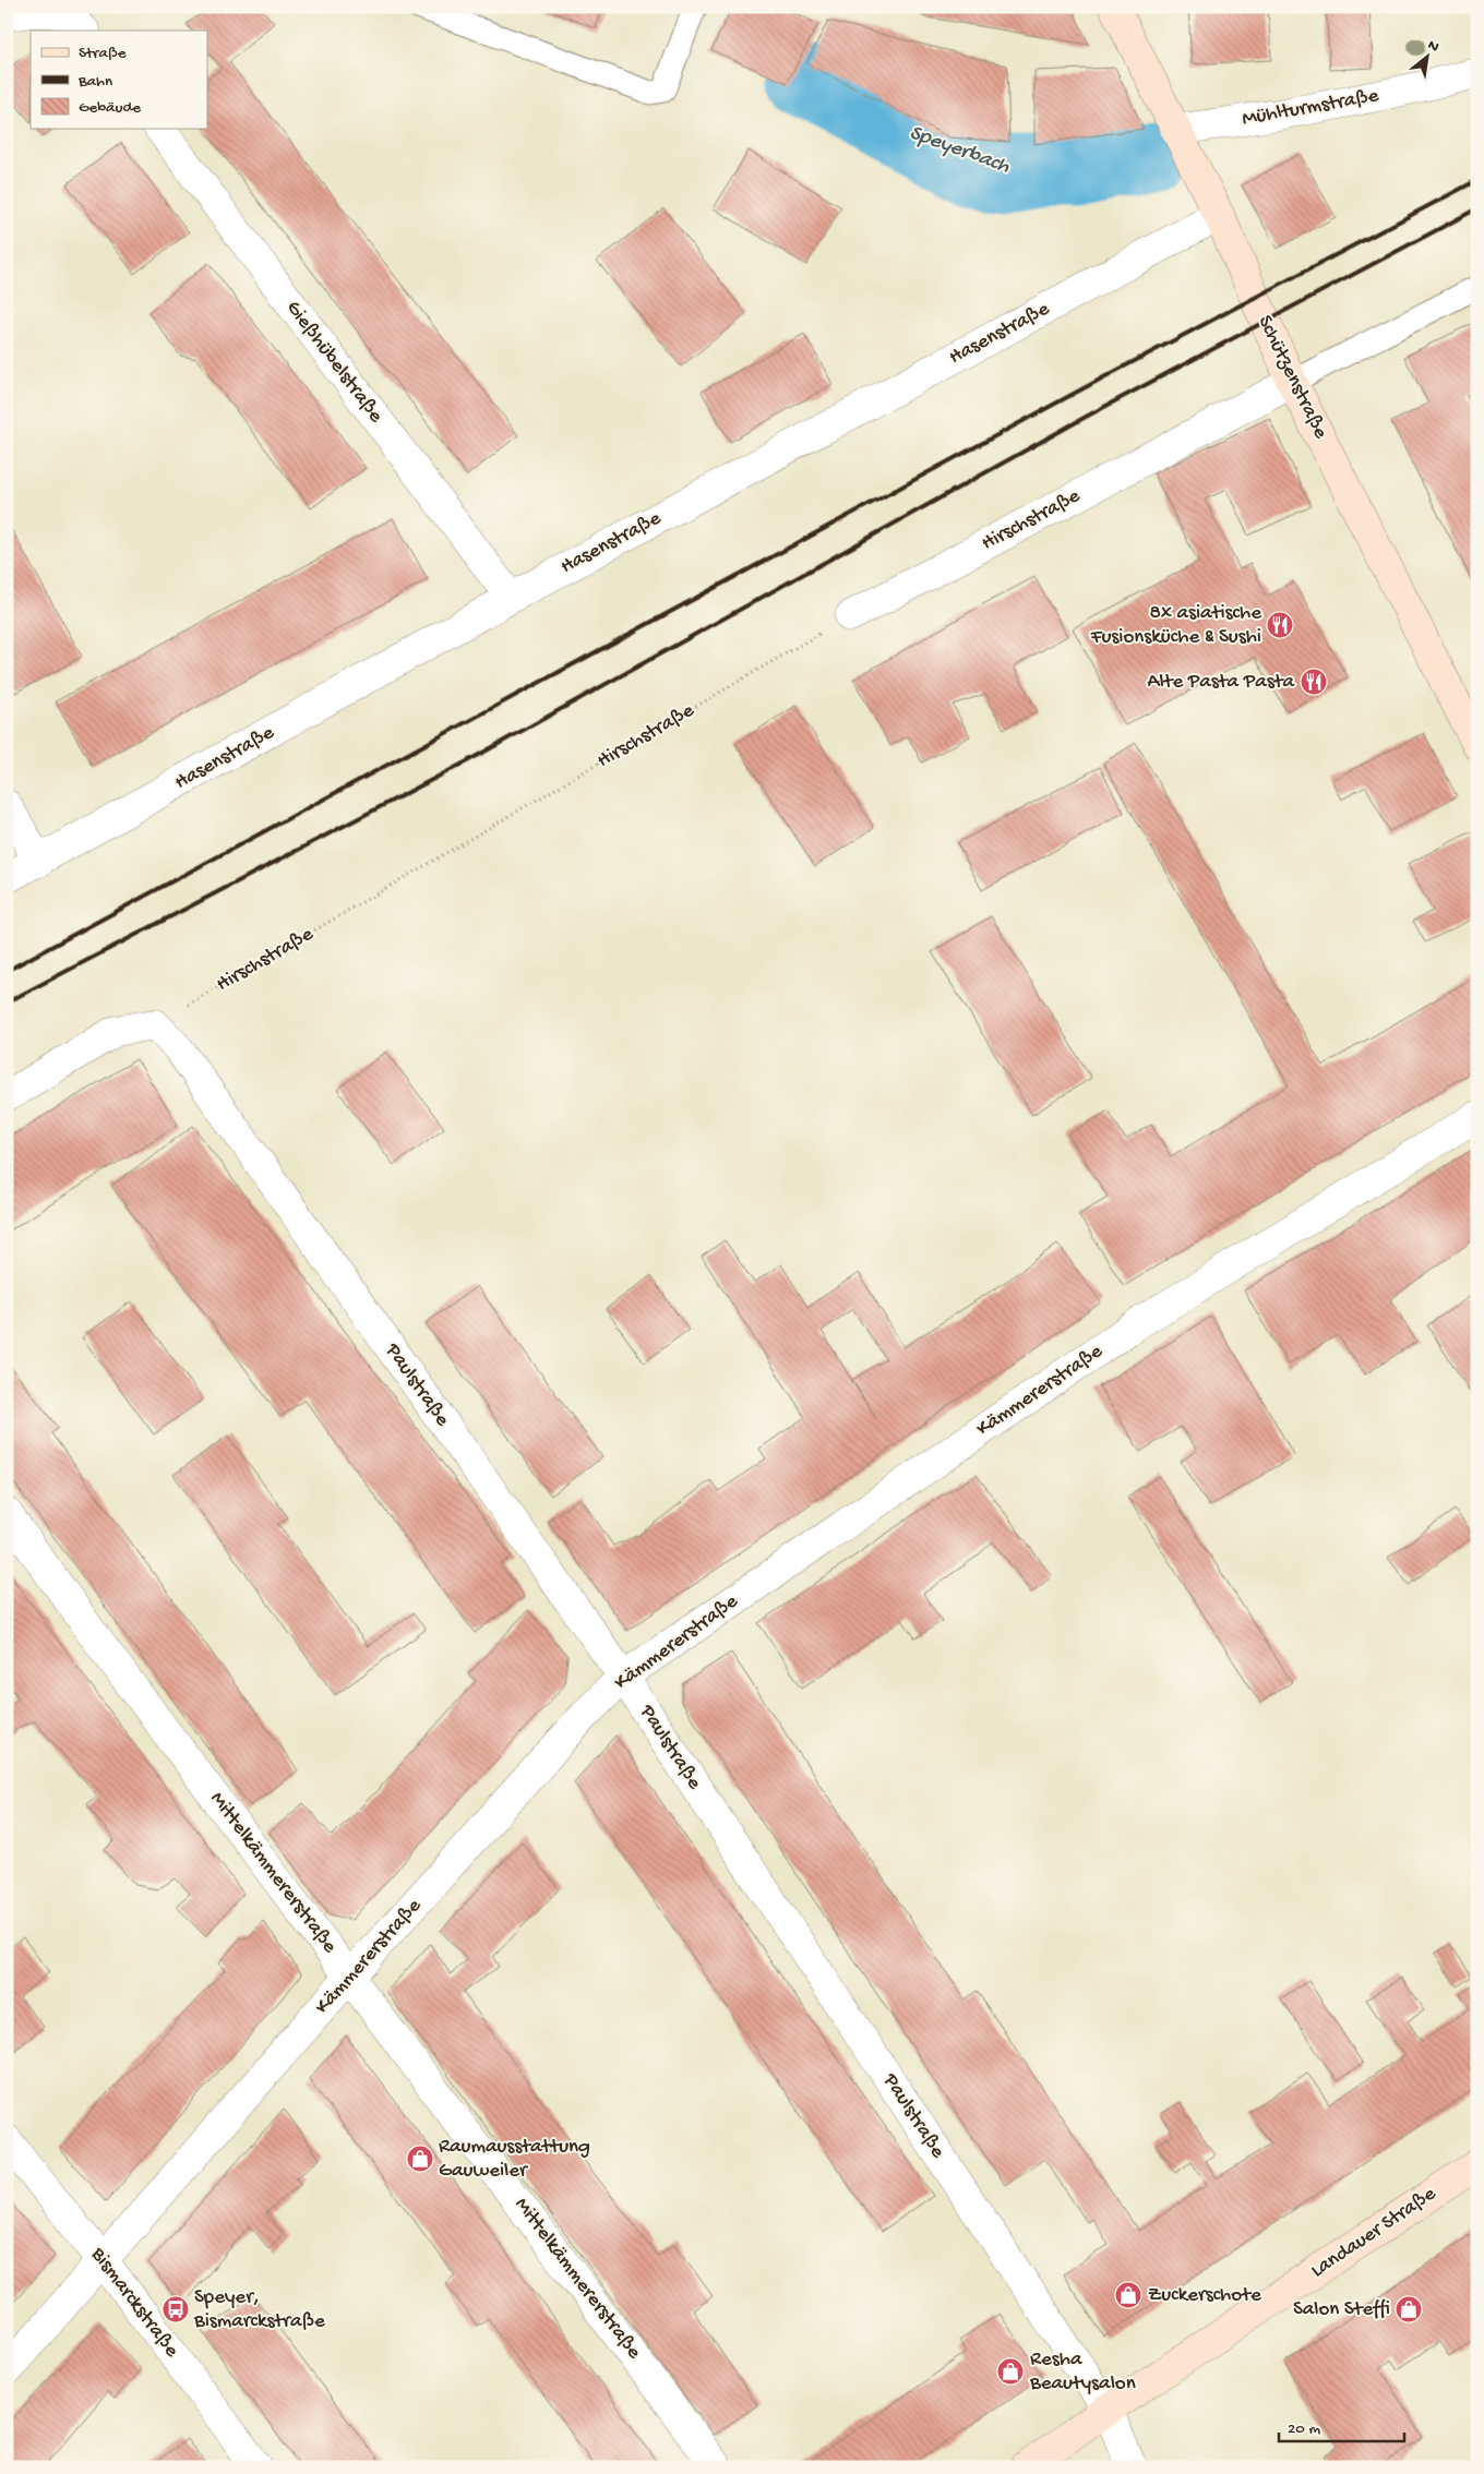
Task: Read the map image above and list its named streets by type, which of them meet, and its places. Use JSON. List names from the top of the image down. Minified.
{"streets":{"main road":["Schützenstraße","Landauer Straße"],"street":["Mühlturmstraße","Hasenstraße","Gießhübelstraße","Hirschstraße","Paulstraße","Kämmererstraße","Mittelkämmererstraße","Bismarckstraße"]},"crossings":[["Mühlturmstraße","Schützenstraße"],["Hasenstraße","Gießhübelstraße"],["Hasenstraße","Schützenstraße"],["Schützenstraße","Hirschstraße"],["Hirschstraße","Paulstraße"],["Paulstraße","Kämmererstraße"],["Paulstraße","Landauer Straße"],["Kämmererstraße","Mittelkämmererstraße"],["Kämmererstraße","Bismarckstraße"]],"water":["Speyerbach"],"places":{"restaurant":["8x asiatische Fusionsküche & Sushi","Alte Pasta Pasta"],"shop":["Raumausstattung Gauweiler","Zuckerschote","Salon Steffi","Resha Beautysalon"],"bus stop":["Speyer, Bismarckstraße"]},"legend":["Straße","Bahn","Gebäude"],"scale_bar":"20 m","north":"top right"}
